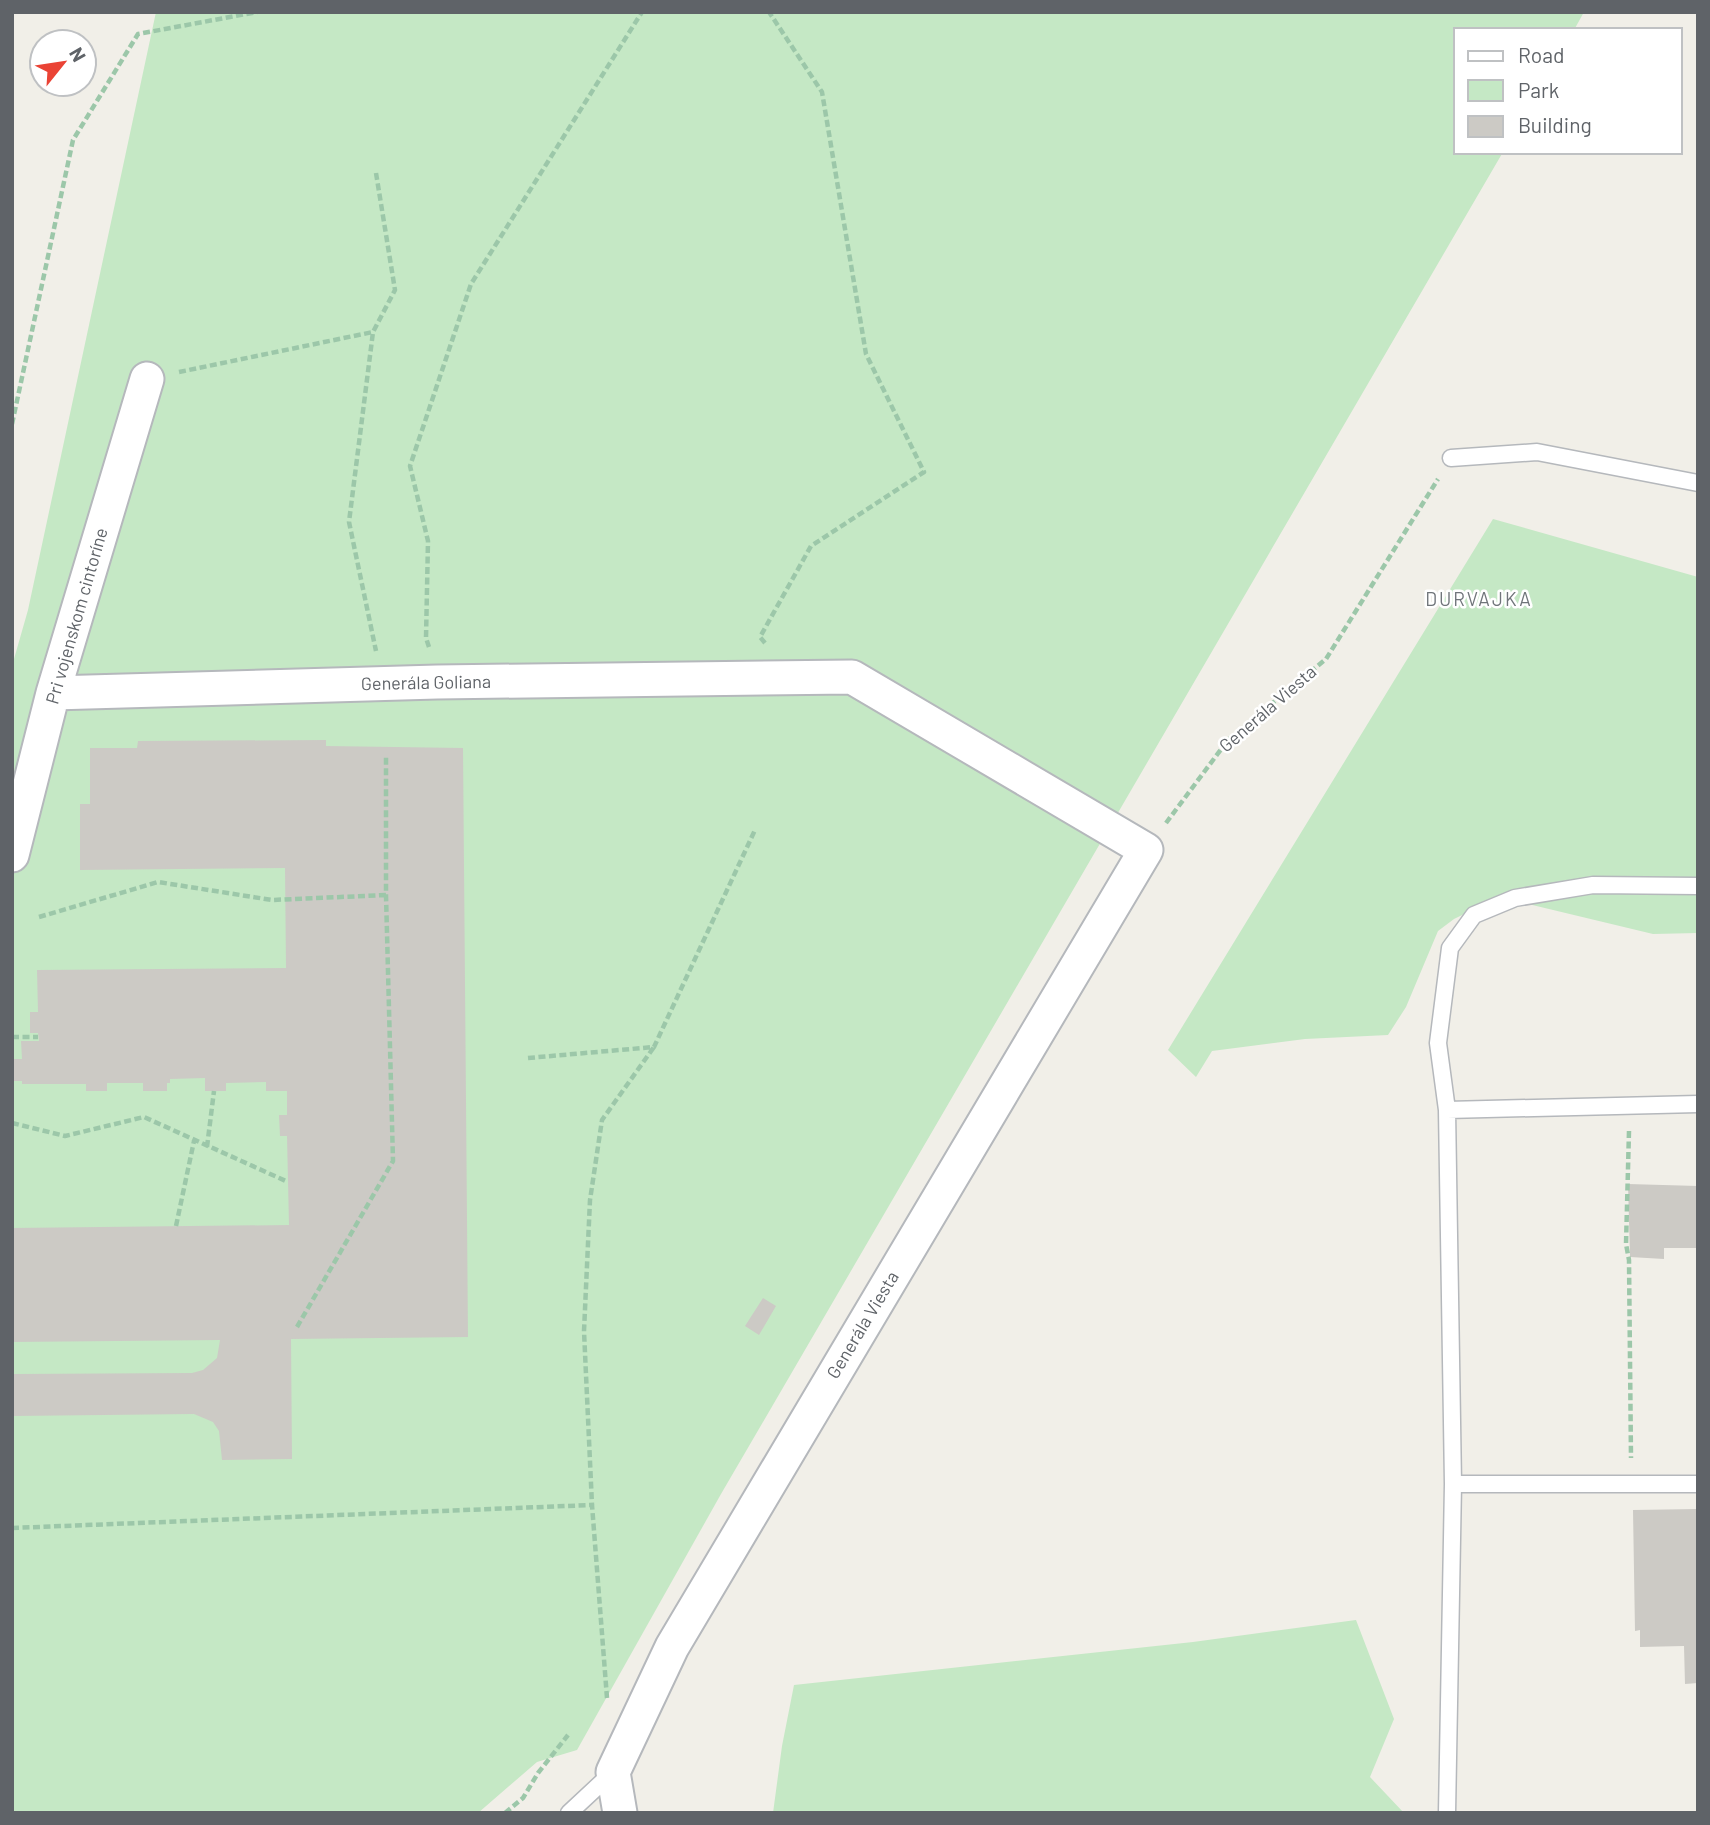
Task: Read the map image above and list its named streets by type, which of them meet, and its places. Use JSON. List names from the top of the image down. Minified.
{"streets":{"street":["Pri vojenskom cintoríne","Generála Goliana","Generála Viesta"]},"crossings":[["Pri vojenskom cintoríne","Generála Goliana"]],"districts":["DURVAJKA"],"legend":["Road","Park","Building"],"north":"top right"}
